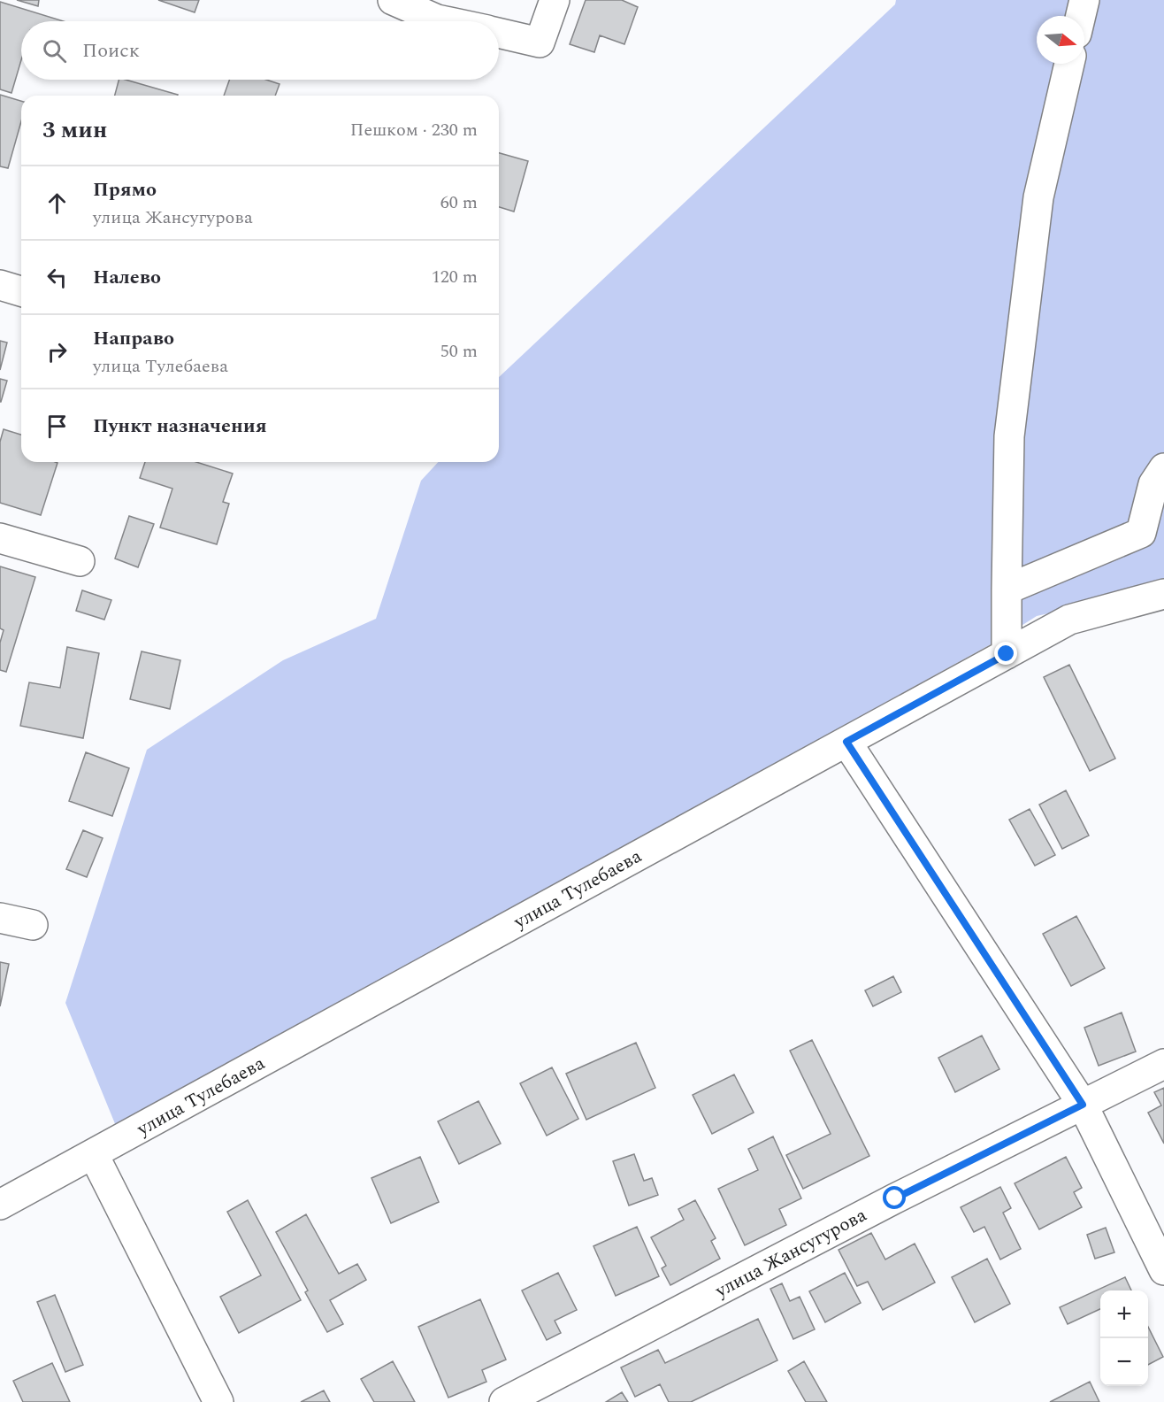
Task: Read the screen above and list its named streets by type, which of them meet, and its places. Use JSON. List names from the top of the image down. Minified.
{"streets":{"street":["улица Тулебаева","улица Жансугурова"]},"north":"right","page":{"search":"Поиск","heading":["3 мин","Пешком · 230 m"],"list":[["Прямо","улица Жансугурова","60 m"],["Налево","120 m"],["Направо","улица Тулебаева","50 m"],"Пункт назначения"],"map_buttons":["+","−"]}}
